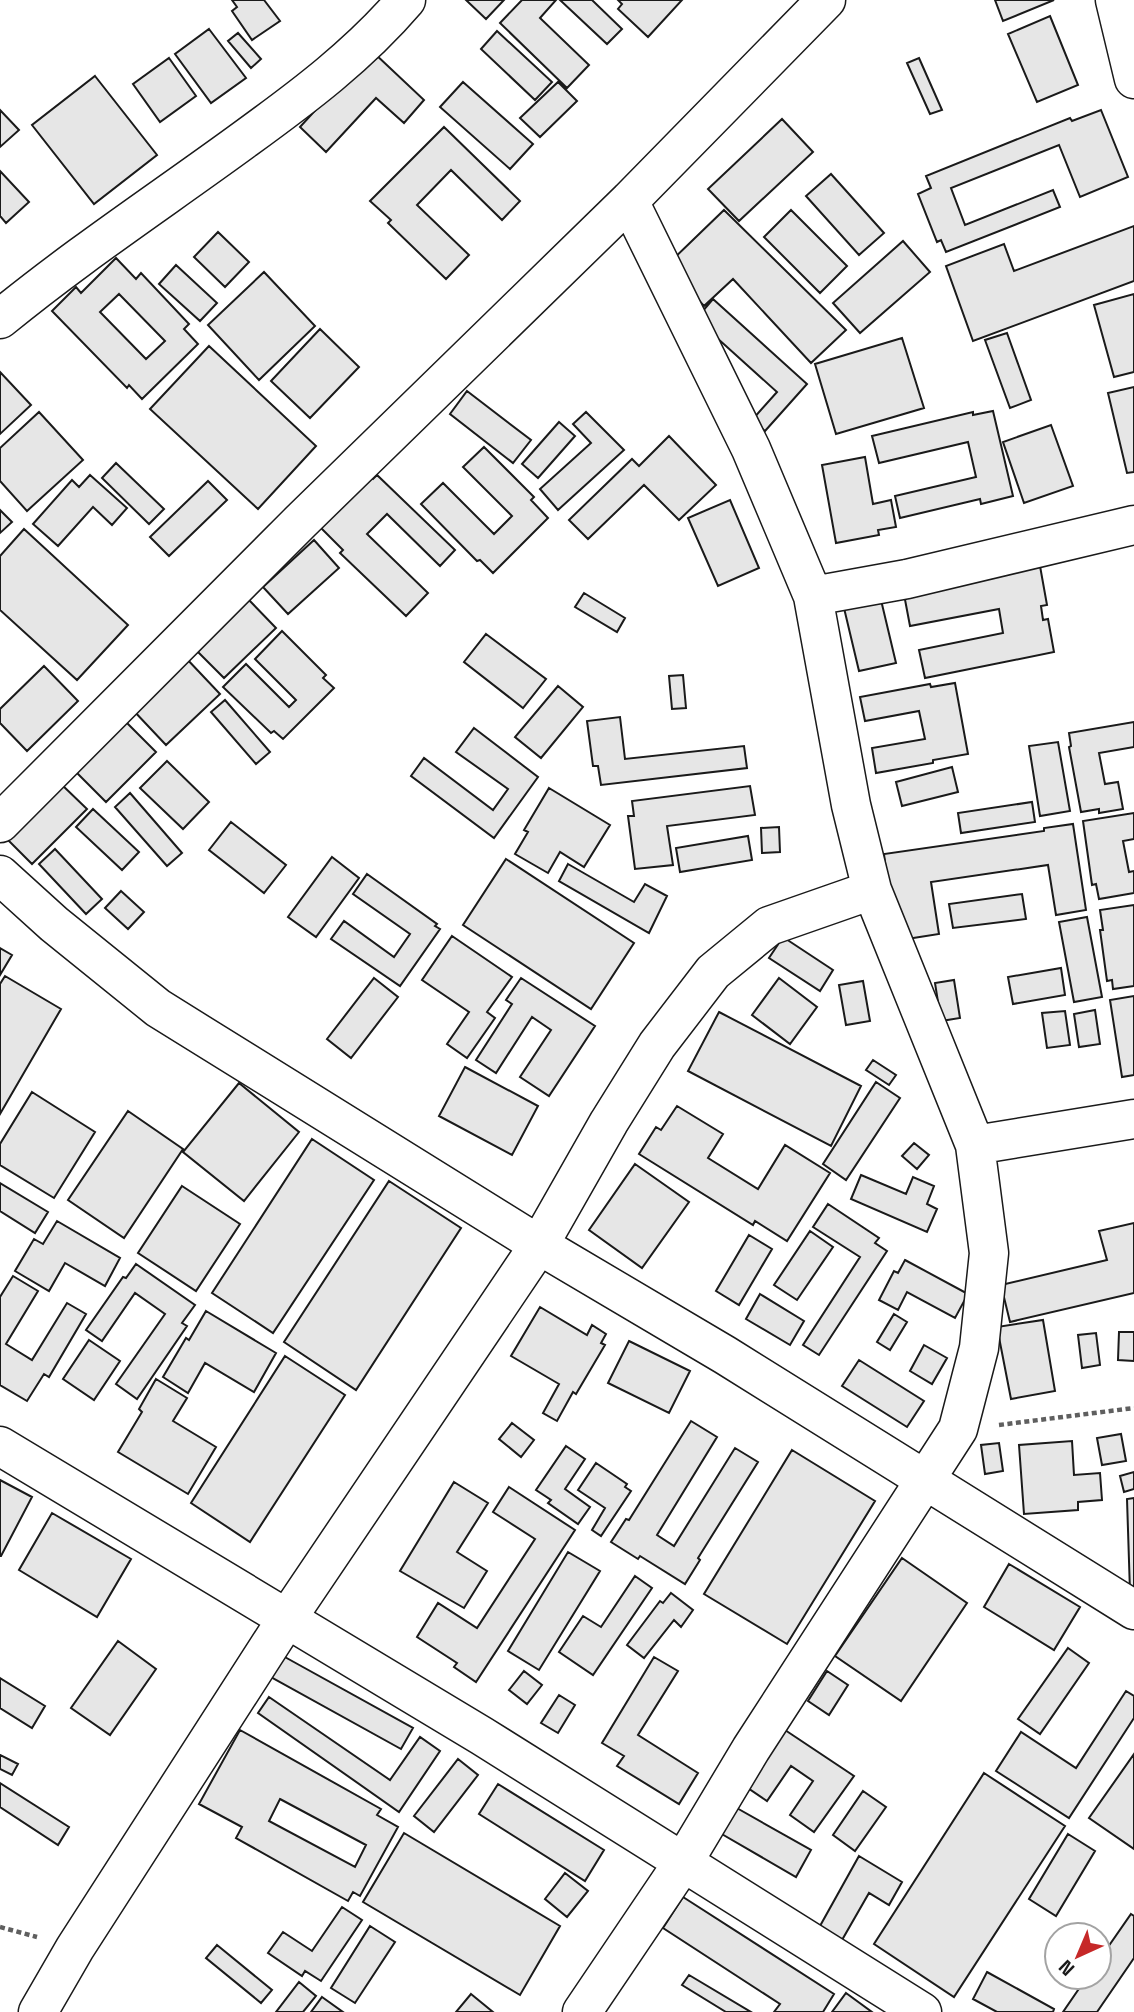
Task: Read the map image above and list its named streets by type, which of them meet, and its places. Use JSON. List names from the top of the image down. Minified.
{"north":"bottom left"}
